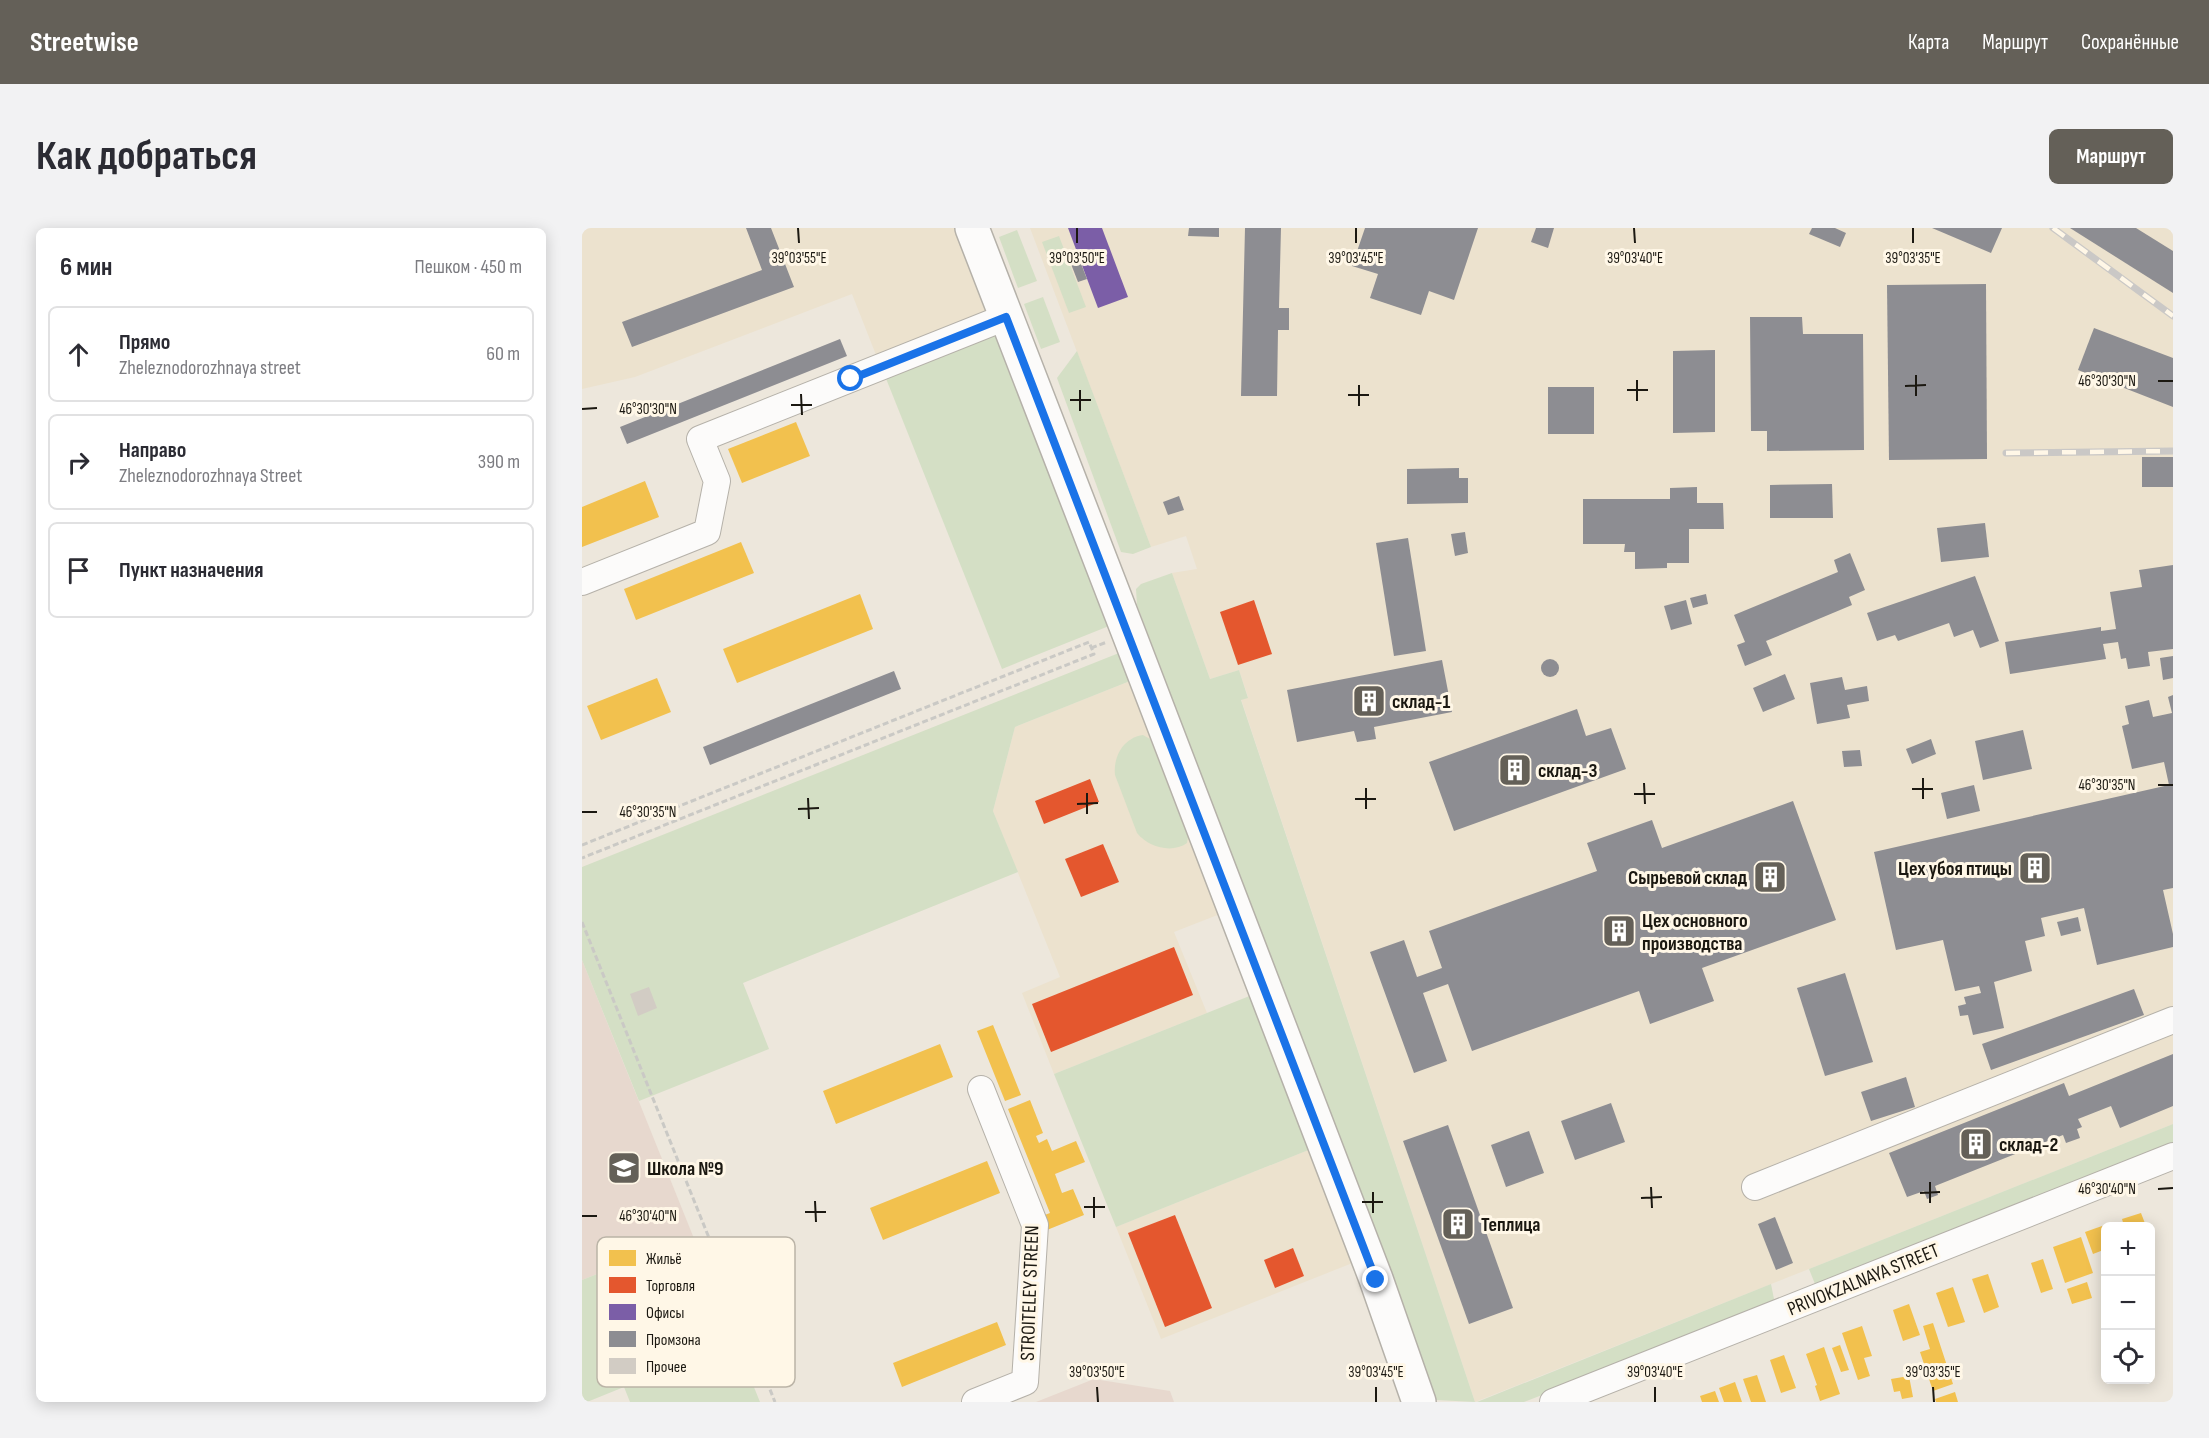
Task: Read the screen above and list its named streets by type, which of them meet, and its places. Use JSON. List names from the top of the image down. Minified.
{"streets":{"street":["PRIVOKZALNAYA STREET","STROITELEY STREEN"]},"places":{"building":["склад-1","склад-3","Цех убоя птицы","Сырьевой склад","Цех основного производства","склад-2","Теплица"],"school or university":["Школа №9"]},"legend":["Жильё","Торговля","Офисы","Промзона","Прочее"],"page":{"header":"Streetwise","nav":["Карта","Маршрут","Сохранённые"],"buttons":"Маршрут","title":"Как добраться","heading":["6 мин","Пешком · 450 m"],"list":[["Прямо","Zheleznodorozhnaya street","60 m"],["Направо","Zheleznodorozhnaya Street","390 m"],"Пункт назначения"],"map_buttons":["+","−"]},"coordinates":["39°03'55\"E","39°03'50\"E","39°03'45\"E","39°03'40\"E","39°03'35\"E","46°30'30\"N","46°30'35\"N","46°30'40\"N"]}
